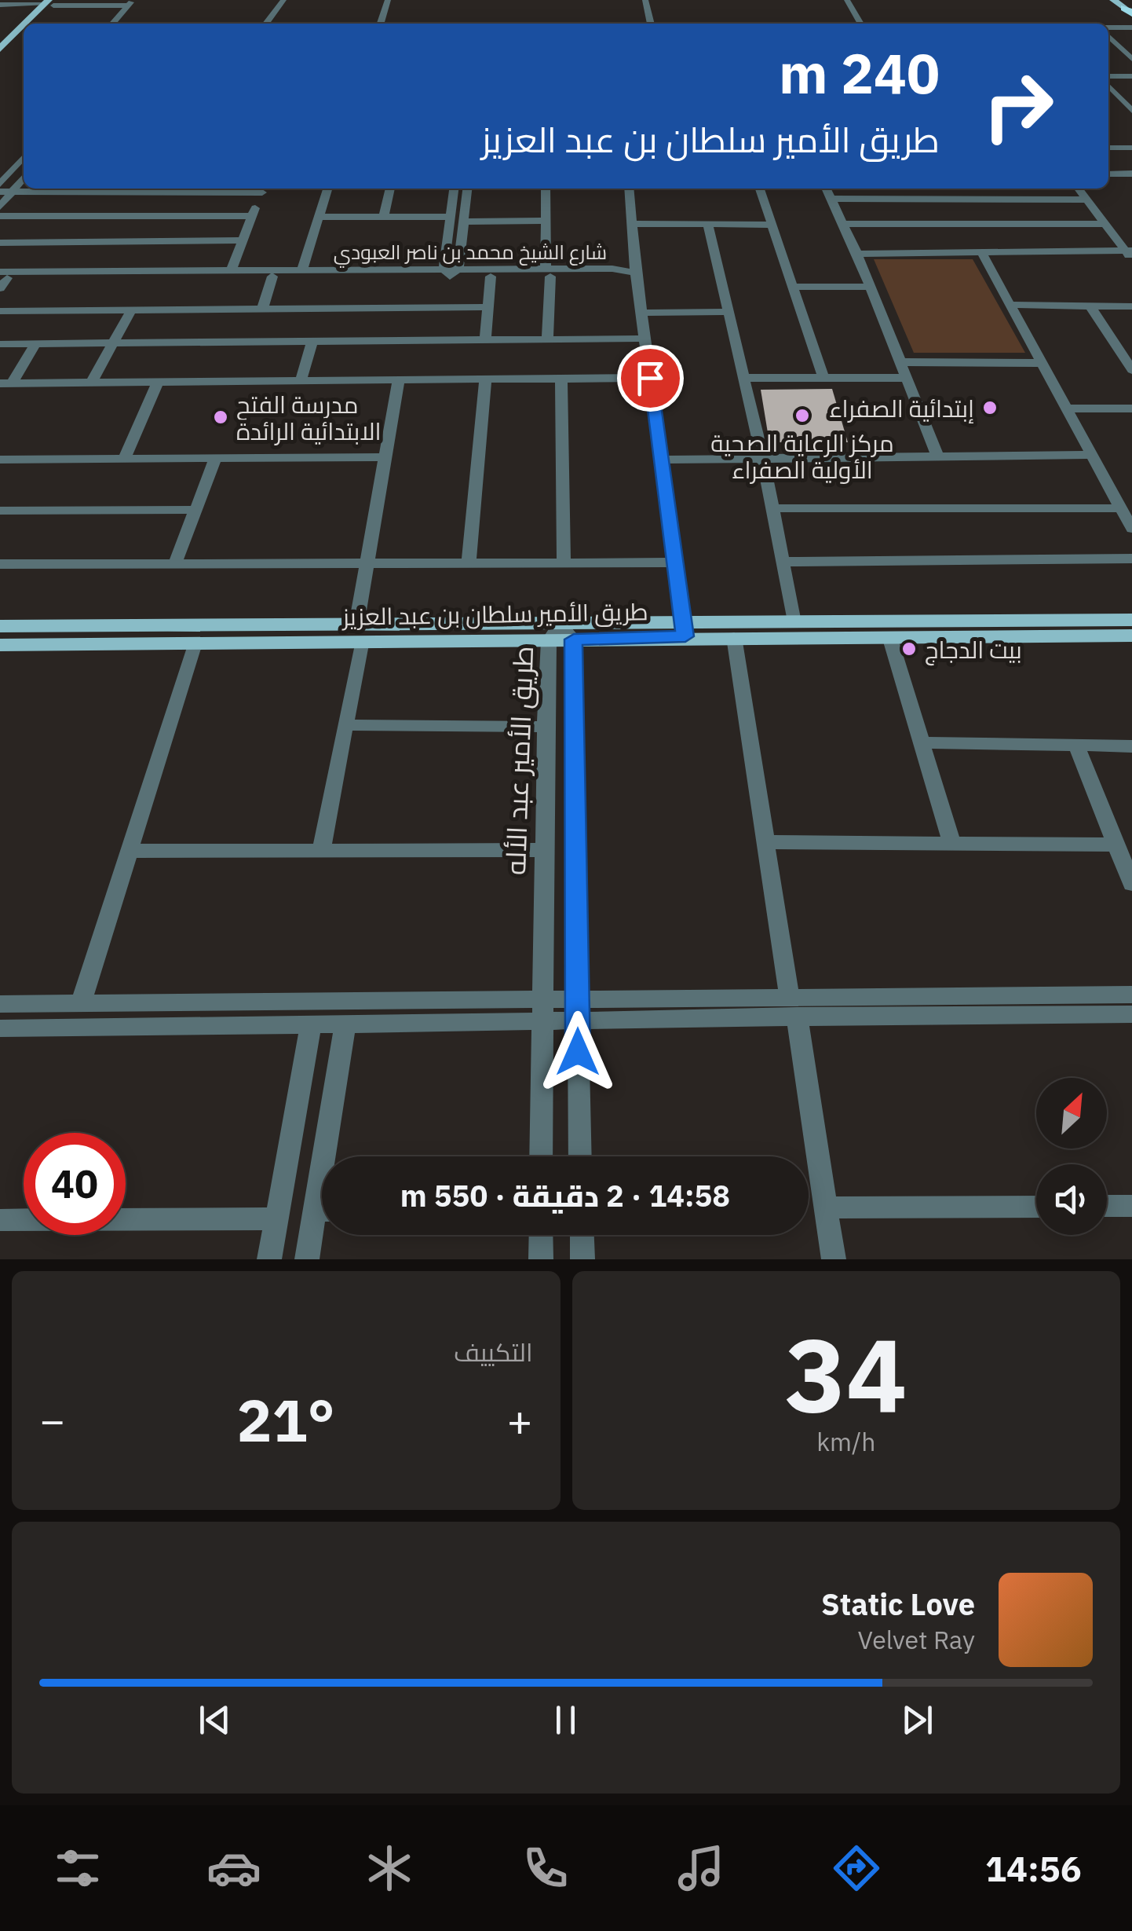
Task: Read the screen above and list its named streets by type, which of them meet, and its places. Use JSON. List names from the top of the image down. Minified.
{"streets":{"main road":["طريق الأمير سلطان بن عبد العزيز"],"street":["شارع الشيخ محمد بن ناصر العبودي","طريق الأمير عبد الأله"]},"crossings":[["طريق الأمير سلطان بن عبد العزيز","طريق الأمير عبد الأله"]],"places":["إبتدائية الصفراء","مركز الرعاية الصحية الأولية الصفراء","مدرسة الفتح الابتدائية الرائدة","بيت الدجاج"],"north":"top right","page":{"turn":["240 m","طريق الأمير سلطان بن عبد العزيز"],"limit":"40","trip":"14:58 · 2 دقيقة · 550 m","tile":[["34","km/h"],"التكييف"],"heat":["−","21°","+"],"song":["Static Love","Velvet Ray"],"tabs":"14:56"}}
